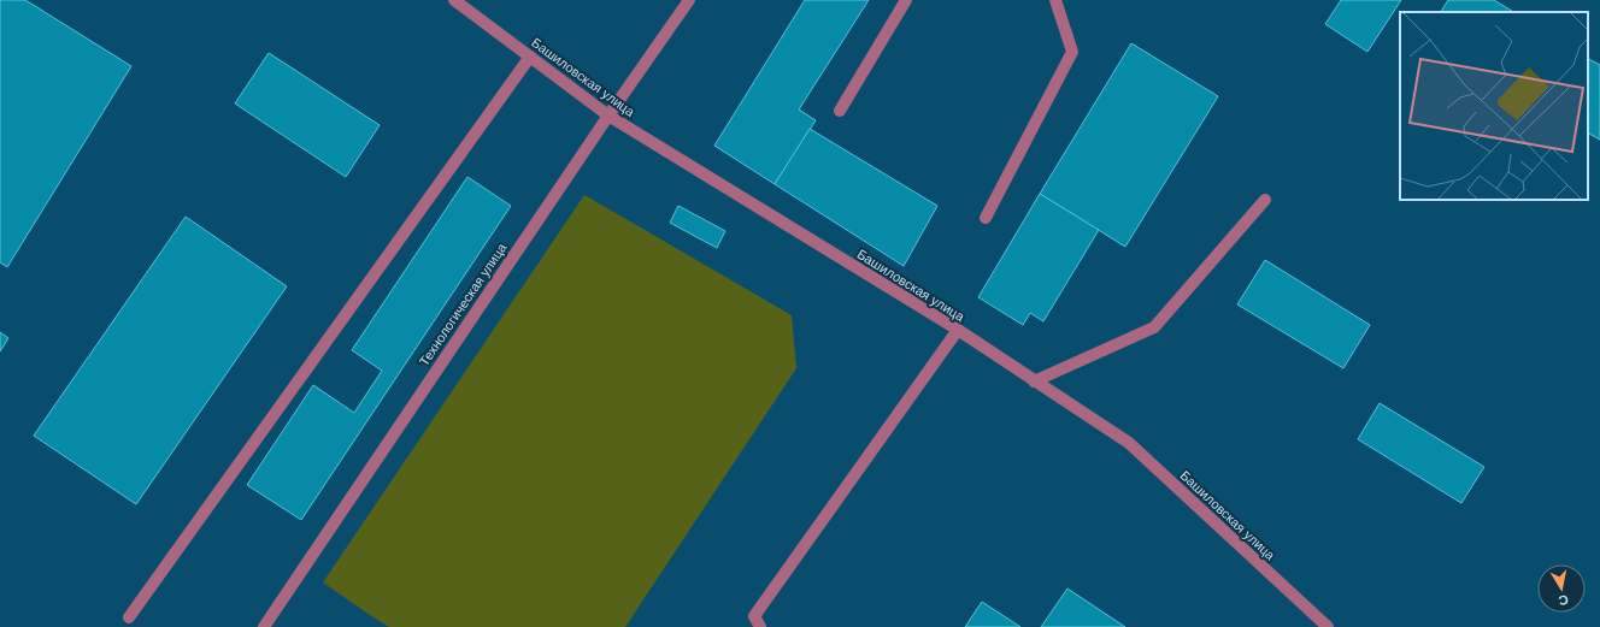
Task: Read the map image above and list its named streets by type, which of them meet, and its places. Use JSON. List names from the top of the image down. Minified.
{"streets":{"street":["Башиловская улица","Технологическая улица"]},"crossings":[["Башиловская улица","Технологическая улица"]],"north":"bottom"}
